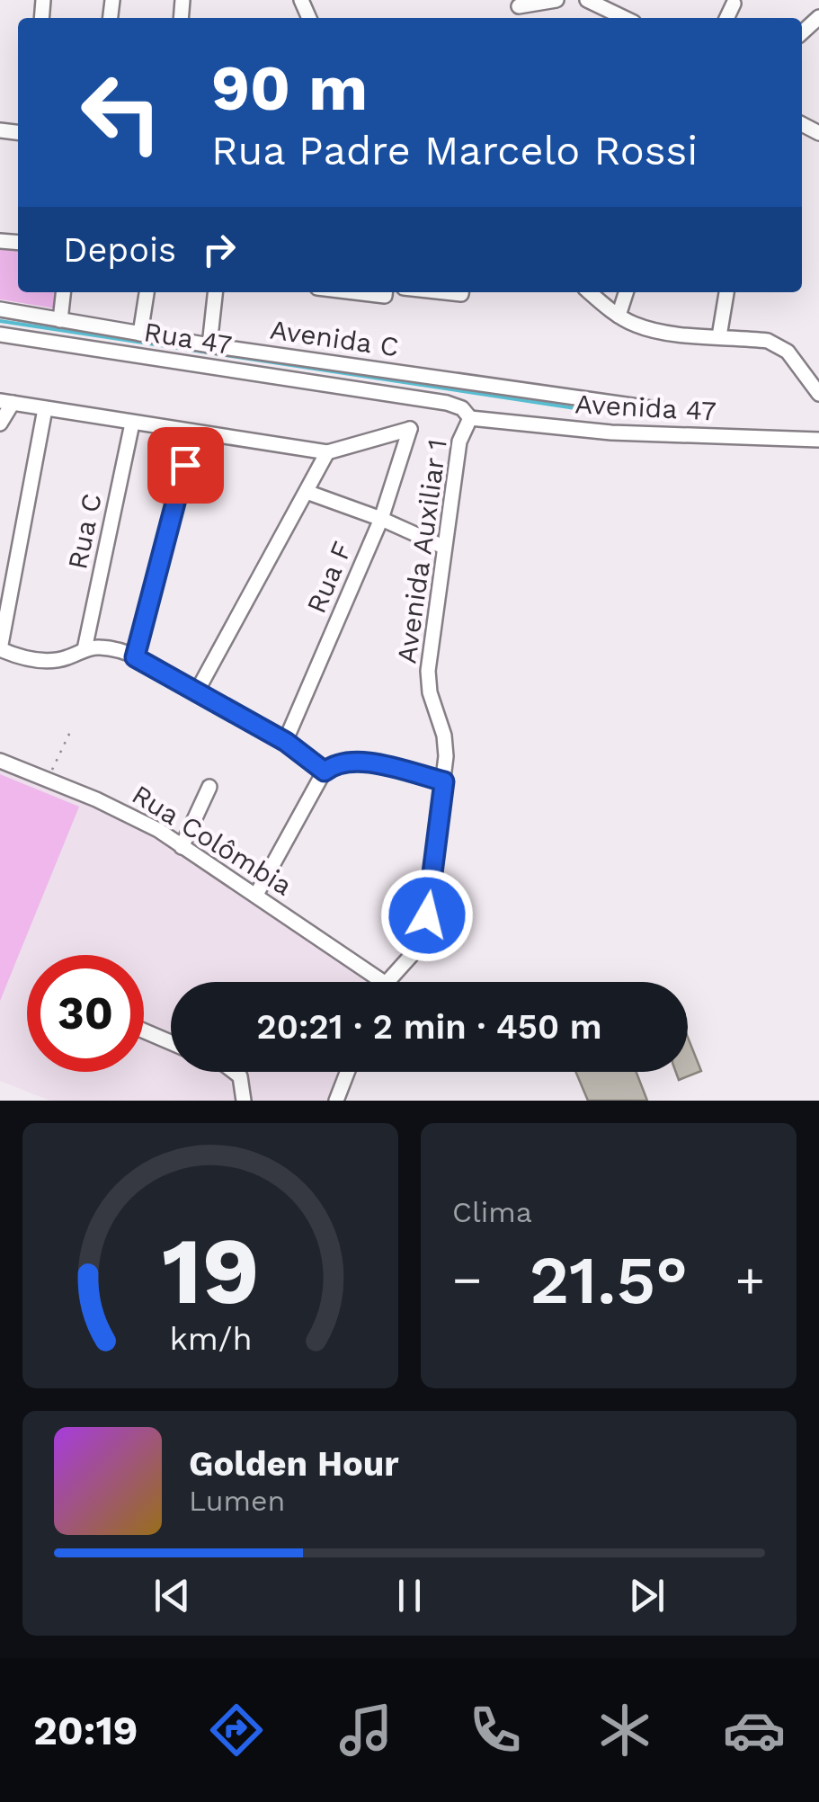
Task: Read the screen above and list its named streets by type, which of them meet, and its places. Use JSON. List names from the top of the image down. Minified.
{"streets":{"street":["Rua 47","Avenida C","Avenida 47","Rua C","Avenida Auxiliar 1","Rua F","Rua Colômbia"]},"crossings":[["Rua 47","Avenida 47"],["Rua 47","Avenida Auxiliar 1"],["Avenida 47","Avenida Auxiliar 1"]],"page":{"turn":["90 m","Rua Padre Marcelo Rossi"],"then":"Depois","limit":"30","trip":"20:21 · 2 min · 450 m","tile":"Clima","heat":["−","21.5°","+"],"song":["Golden Hour","Lumen"],"tabs":"20:19","gauge":["19","km/h"]}}
